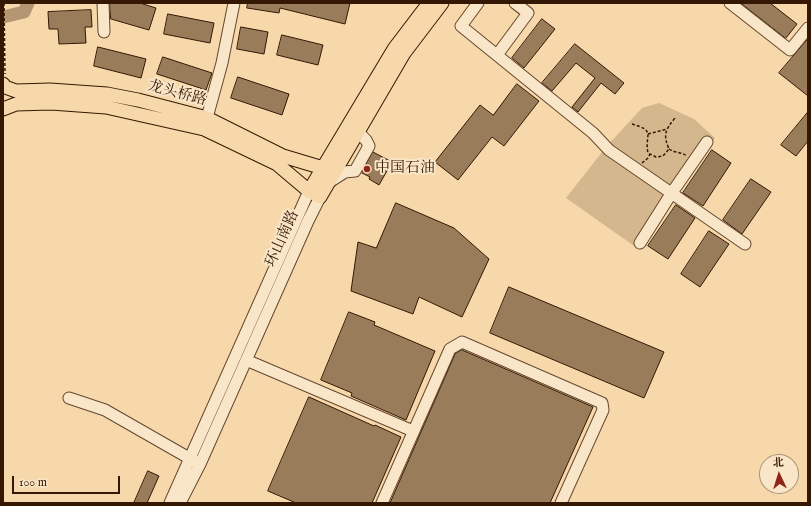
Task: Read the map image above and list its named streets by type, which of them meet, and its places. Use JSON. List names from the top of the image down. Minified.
{"streets":{"main road":["龙头桥路","环山南路"]},"crossings":[["龙头桥路","环山南路"]],"places":["中国石油"],"scale_bar":"100 m","north":"top"}
